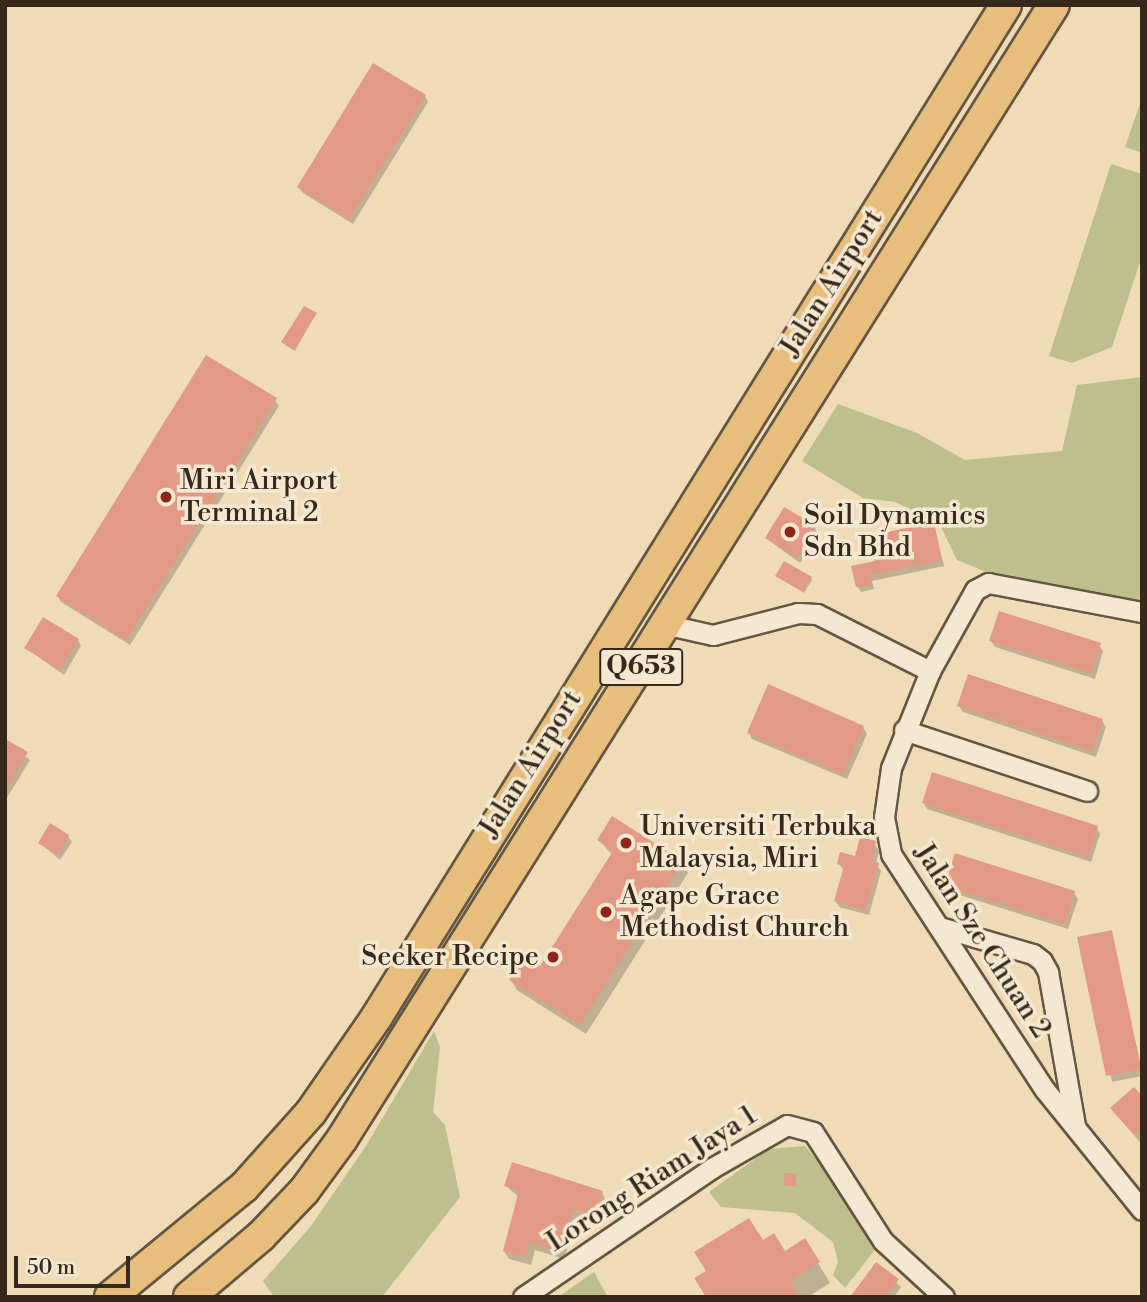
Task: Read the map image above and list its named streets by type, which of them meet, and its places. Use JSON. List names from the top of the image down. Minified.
{"streets":{"main road":["Jalan Airport","Q653"],"street":["Jalan Sze Chuan 2","Lorong Riam Jaya 1"]},"places":["Miri Airport Terminal 2","Soil Dynamics Sdn Bhd","Universiti Terbuka Malaysia, Miri","Agape Grace Methodist Church","Seeker Recipe"],"scale_bar":"50 m"}
